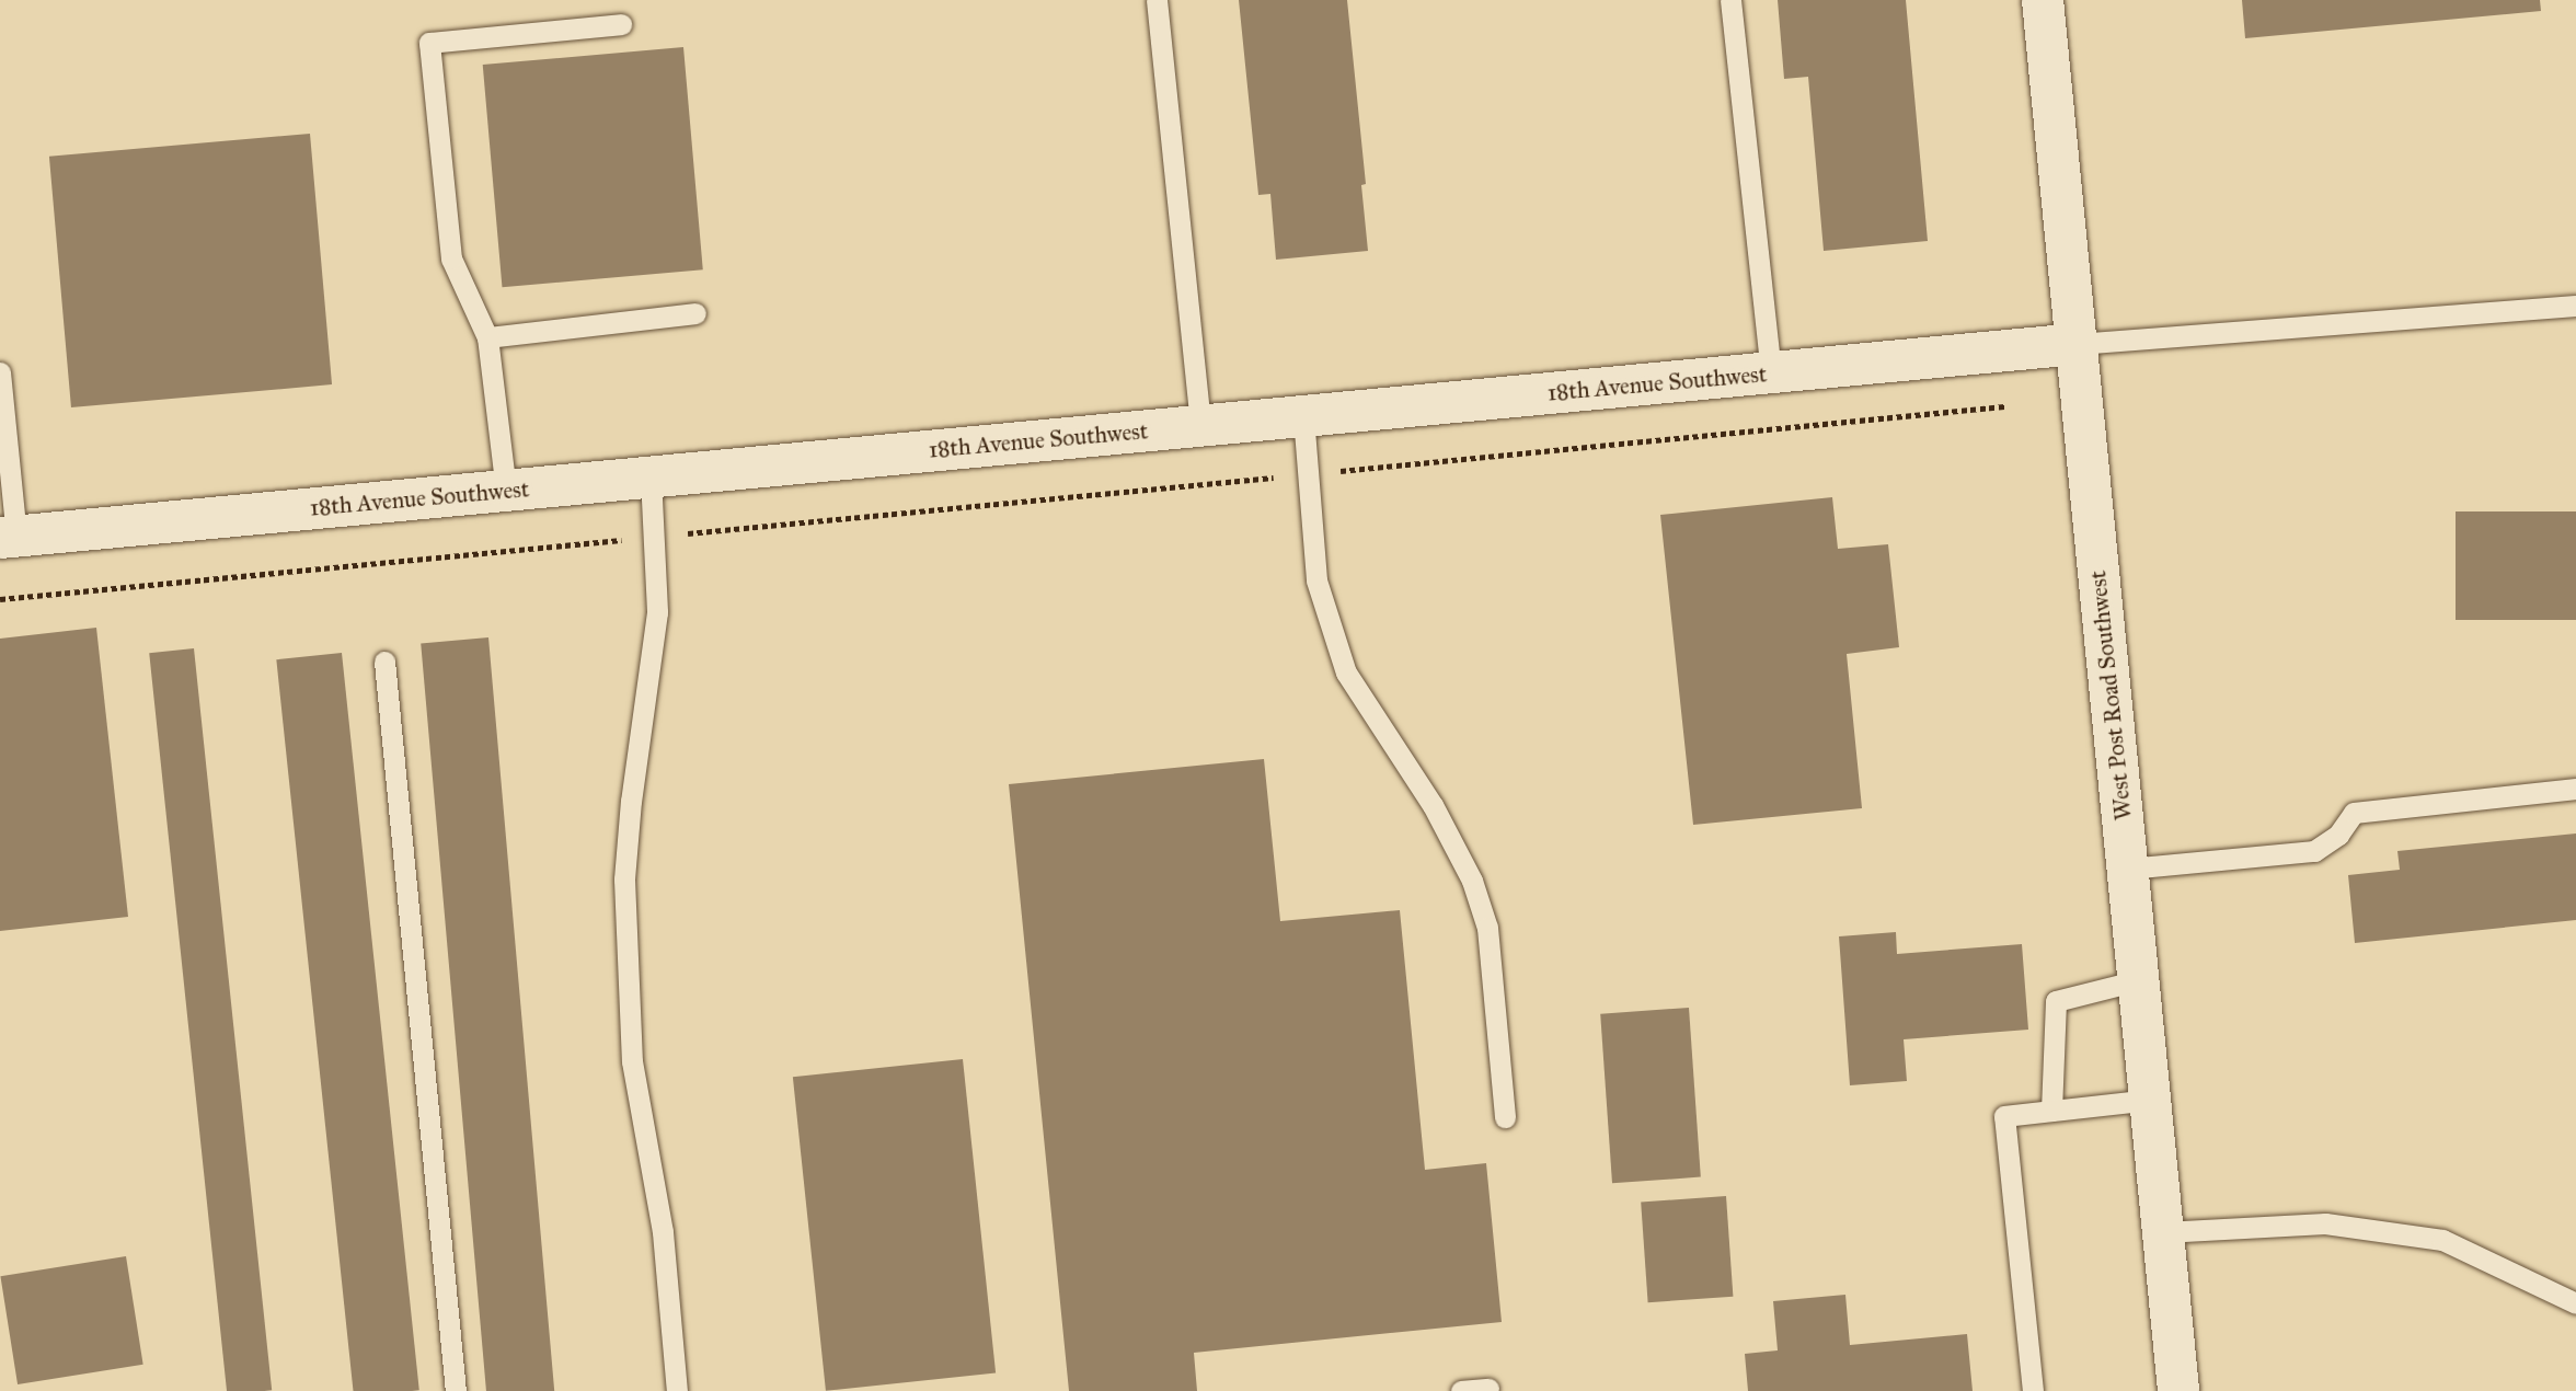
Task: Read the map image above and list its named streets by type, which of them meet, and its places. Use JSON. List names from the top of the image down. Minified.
{"streets":{"street":["18th Avenue Southwest","West Post Road Southwest"]},"crossings":[["18th Avenue Southwest","West Post Road Southwest"]]}
